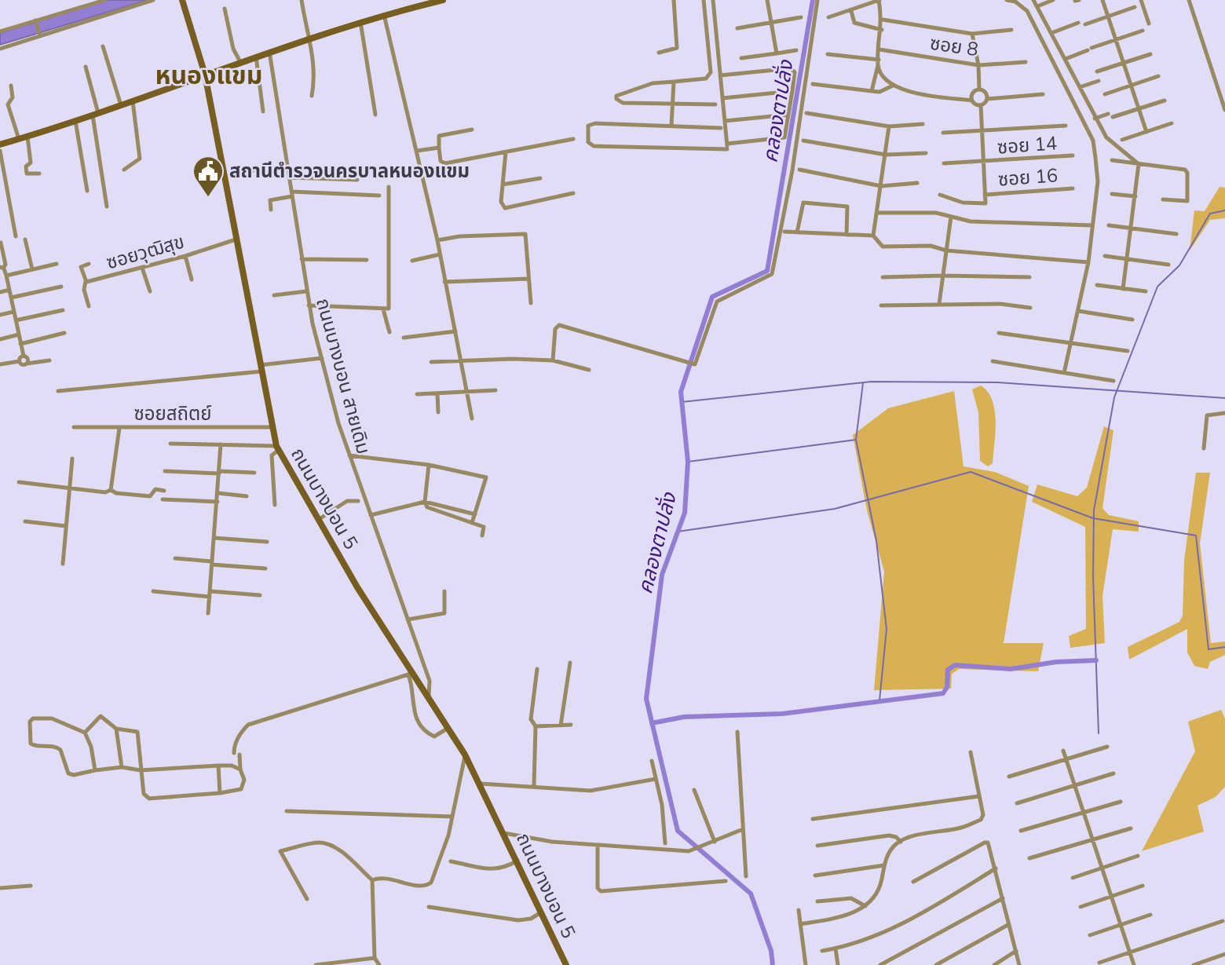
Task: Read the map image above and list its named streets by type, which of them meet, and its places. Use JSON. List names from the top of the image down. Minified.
{"streets":{"main road":["ถนนบางบอน 5"],"street":["ซอย 8","ซอย 14","ซอย 16","ซอยวุฒิสุข","ถนนบางบอน สายเดิม","ซอยสถิตย์"]},"crossings":[["ซอยวุฒิสุข","ถนนบางบอน 5"],["ถนนบางบอน สายเดิม","ถนนบางบอน 5"],["ซอยสถิตย์","ถนนบางบอน 5"]],"districts":["หนองแขม"],"water":["คลองตาปลั่ง"],"places":{"public building":["สถานีตำรวจนครบาลหนองแขม"]}}
